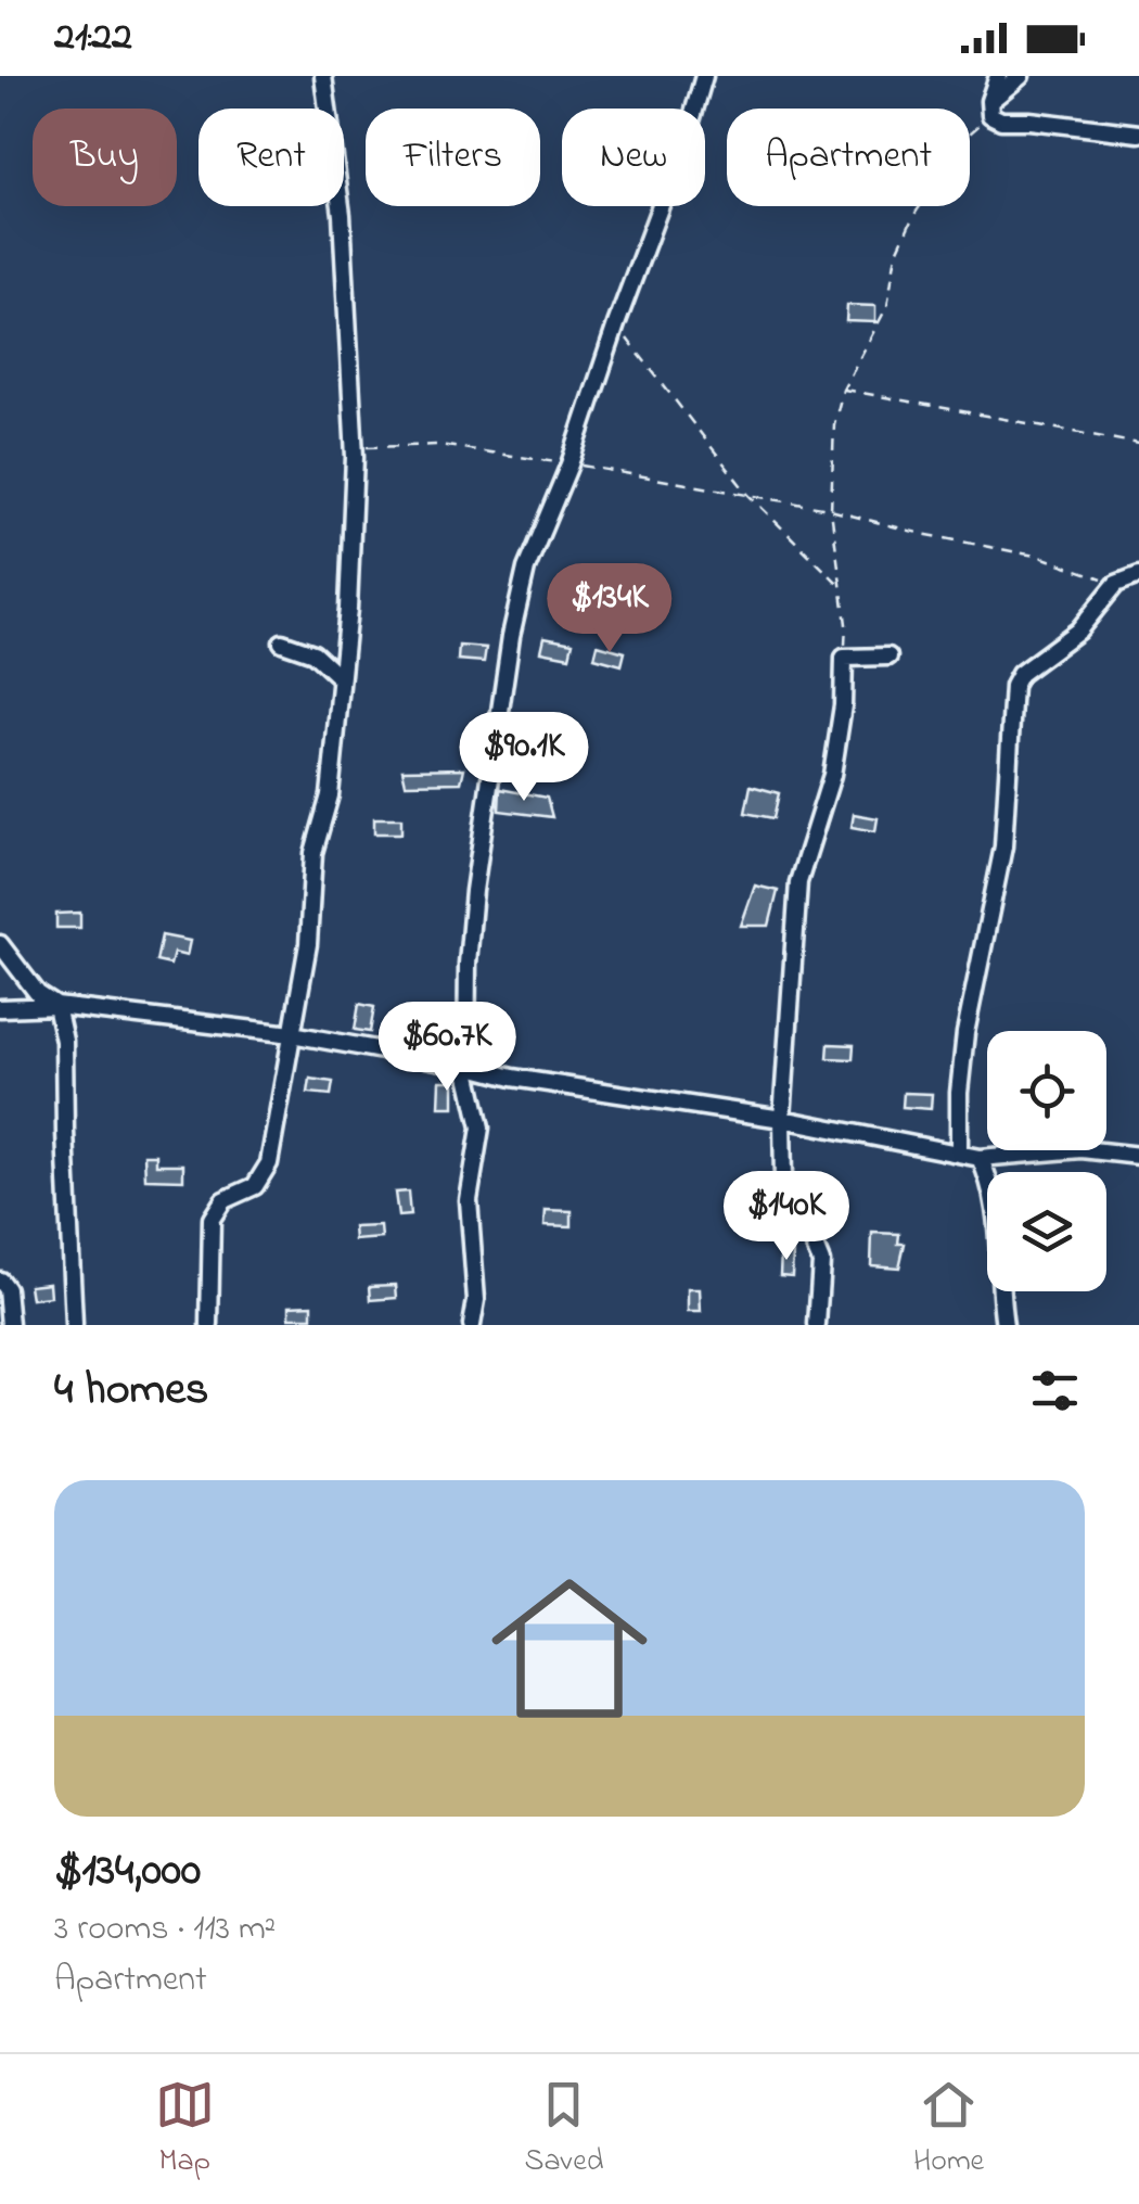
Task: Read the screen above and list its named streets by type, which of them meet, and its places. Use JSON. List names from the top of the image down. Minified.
{"page":{"status":"21:22","chip":["Buy","Rent","Filters","New","Apartment"],"price":["$134K","$90.1K","$60.7K","$140K"],"heading":"4 homes","list":[{"name":"$134,000","note":"3 rooms · 113 m² · Apartment"}],"tabs":["Map","Saved","Home"]}}
